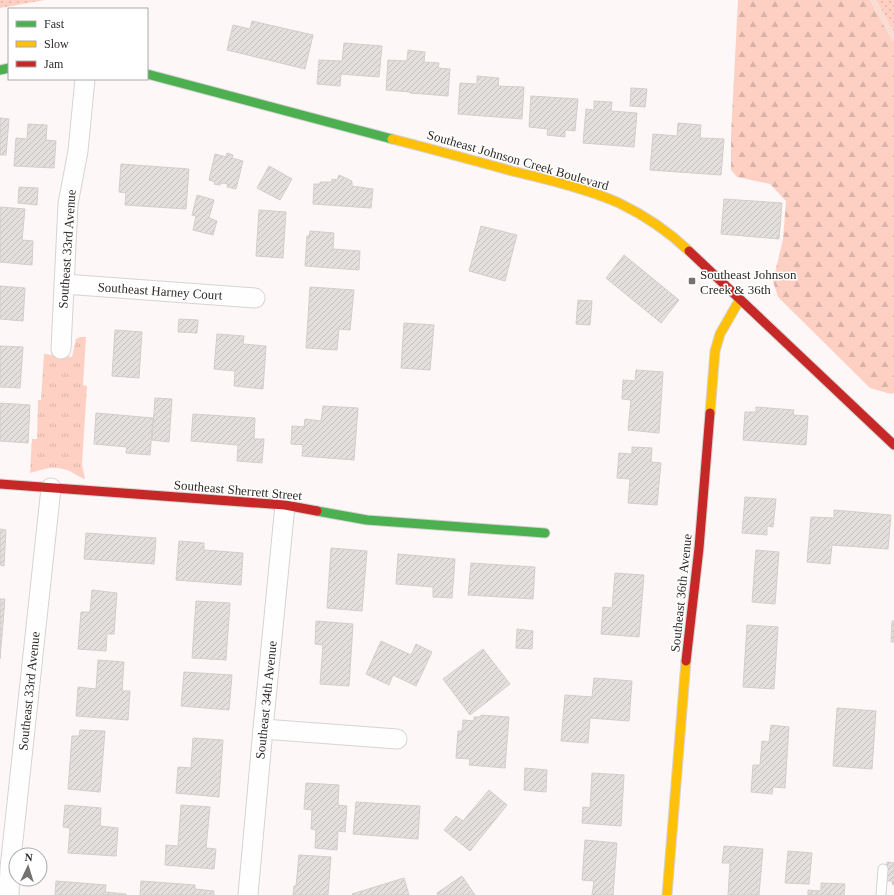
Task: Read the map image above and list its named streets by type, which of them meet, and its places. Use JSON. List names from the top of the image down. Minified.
{"streets":{"street":["Southeast Johnson Creek Boulevard","Southeast 33rd Avenue","Southeast Harney Court","Southeast Sherrett Street","Southeast 36th Avenue","Southeast 34th Avenue"]},"crossings":[["Southeast Johnson Creek Boulevard","Southeast 36th Avenue"],["Southeast 33rd Avenue","Southeast Harney Court"],["Southeast 33rd Avenue","Southeast Sherrett Street"],["Southeast Sherrett Street","Southeast 34th Avenue"]],"places":{"transit":["Southeast Johnson Creek & 36th"]},"legend":["Fast","Slow","Jam"],"north":"top"}
